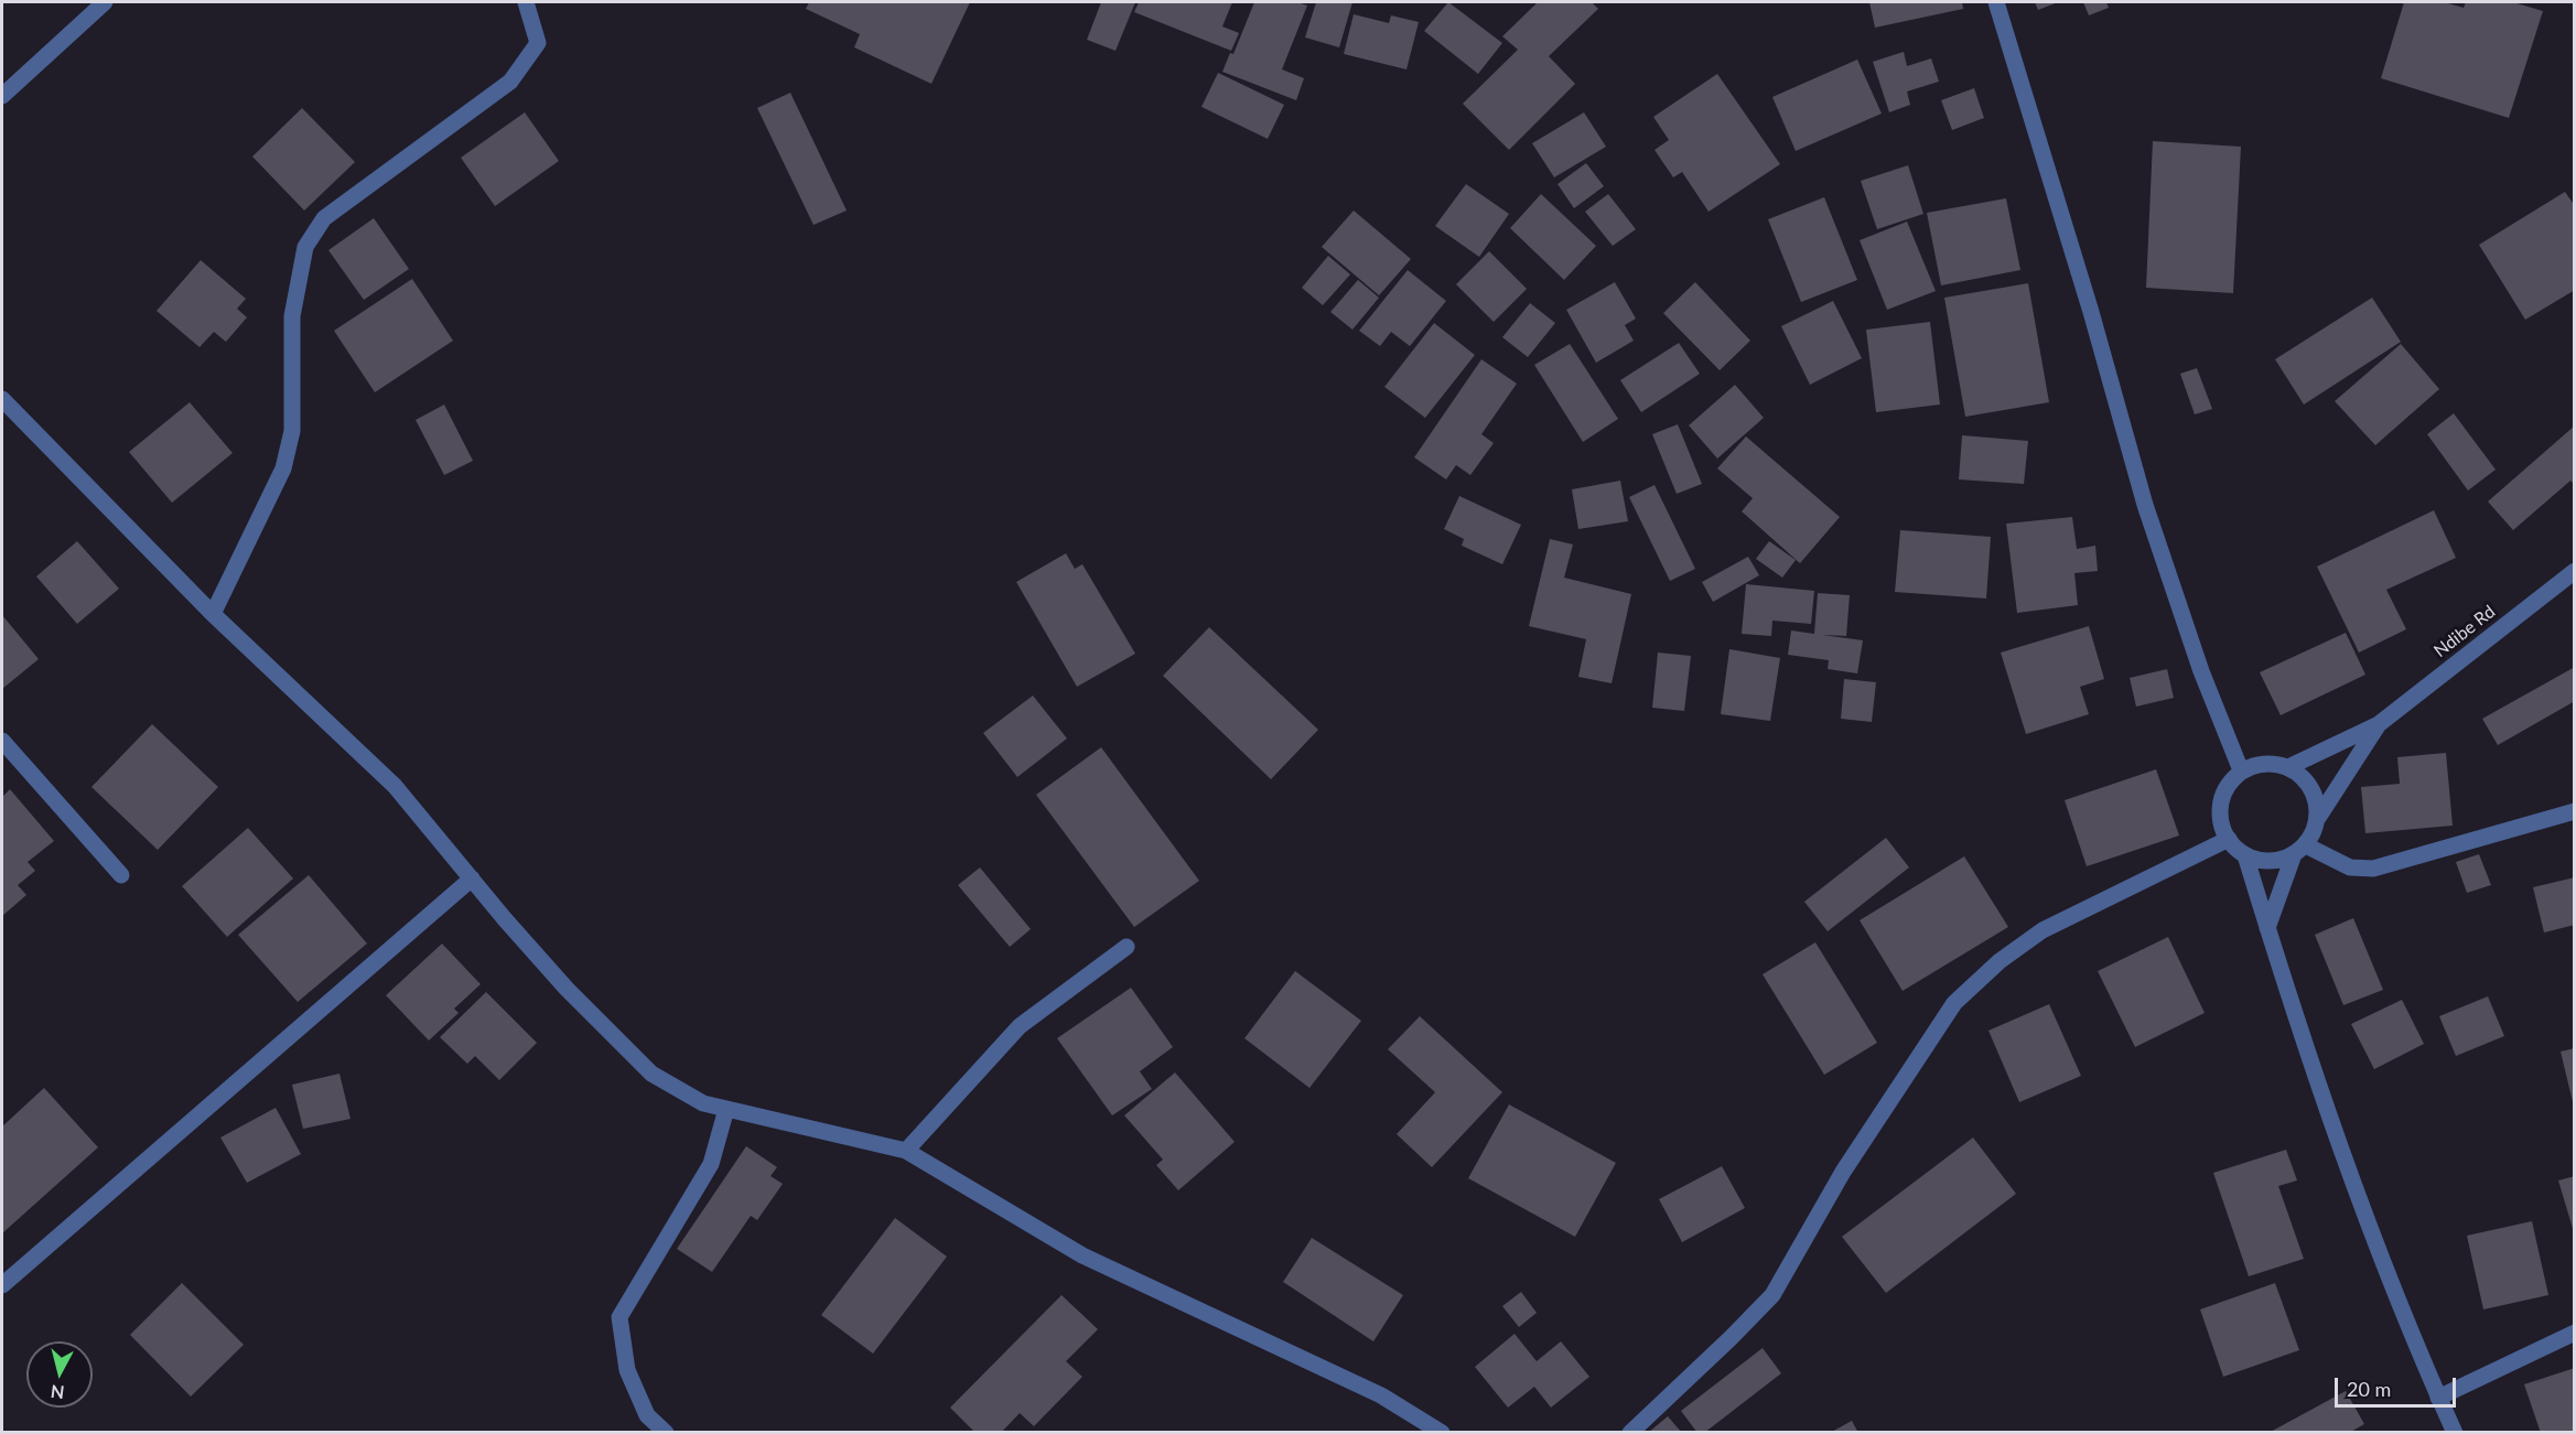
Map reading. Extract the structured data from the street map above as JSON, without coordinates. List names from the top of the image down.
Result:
{
  "streets": {
    "street": ["Ndibe Rd"]
  },
  "scale_bar": "20 m",
  "north": "bottom"
}
